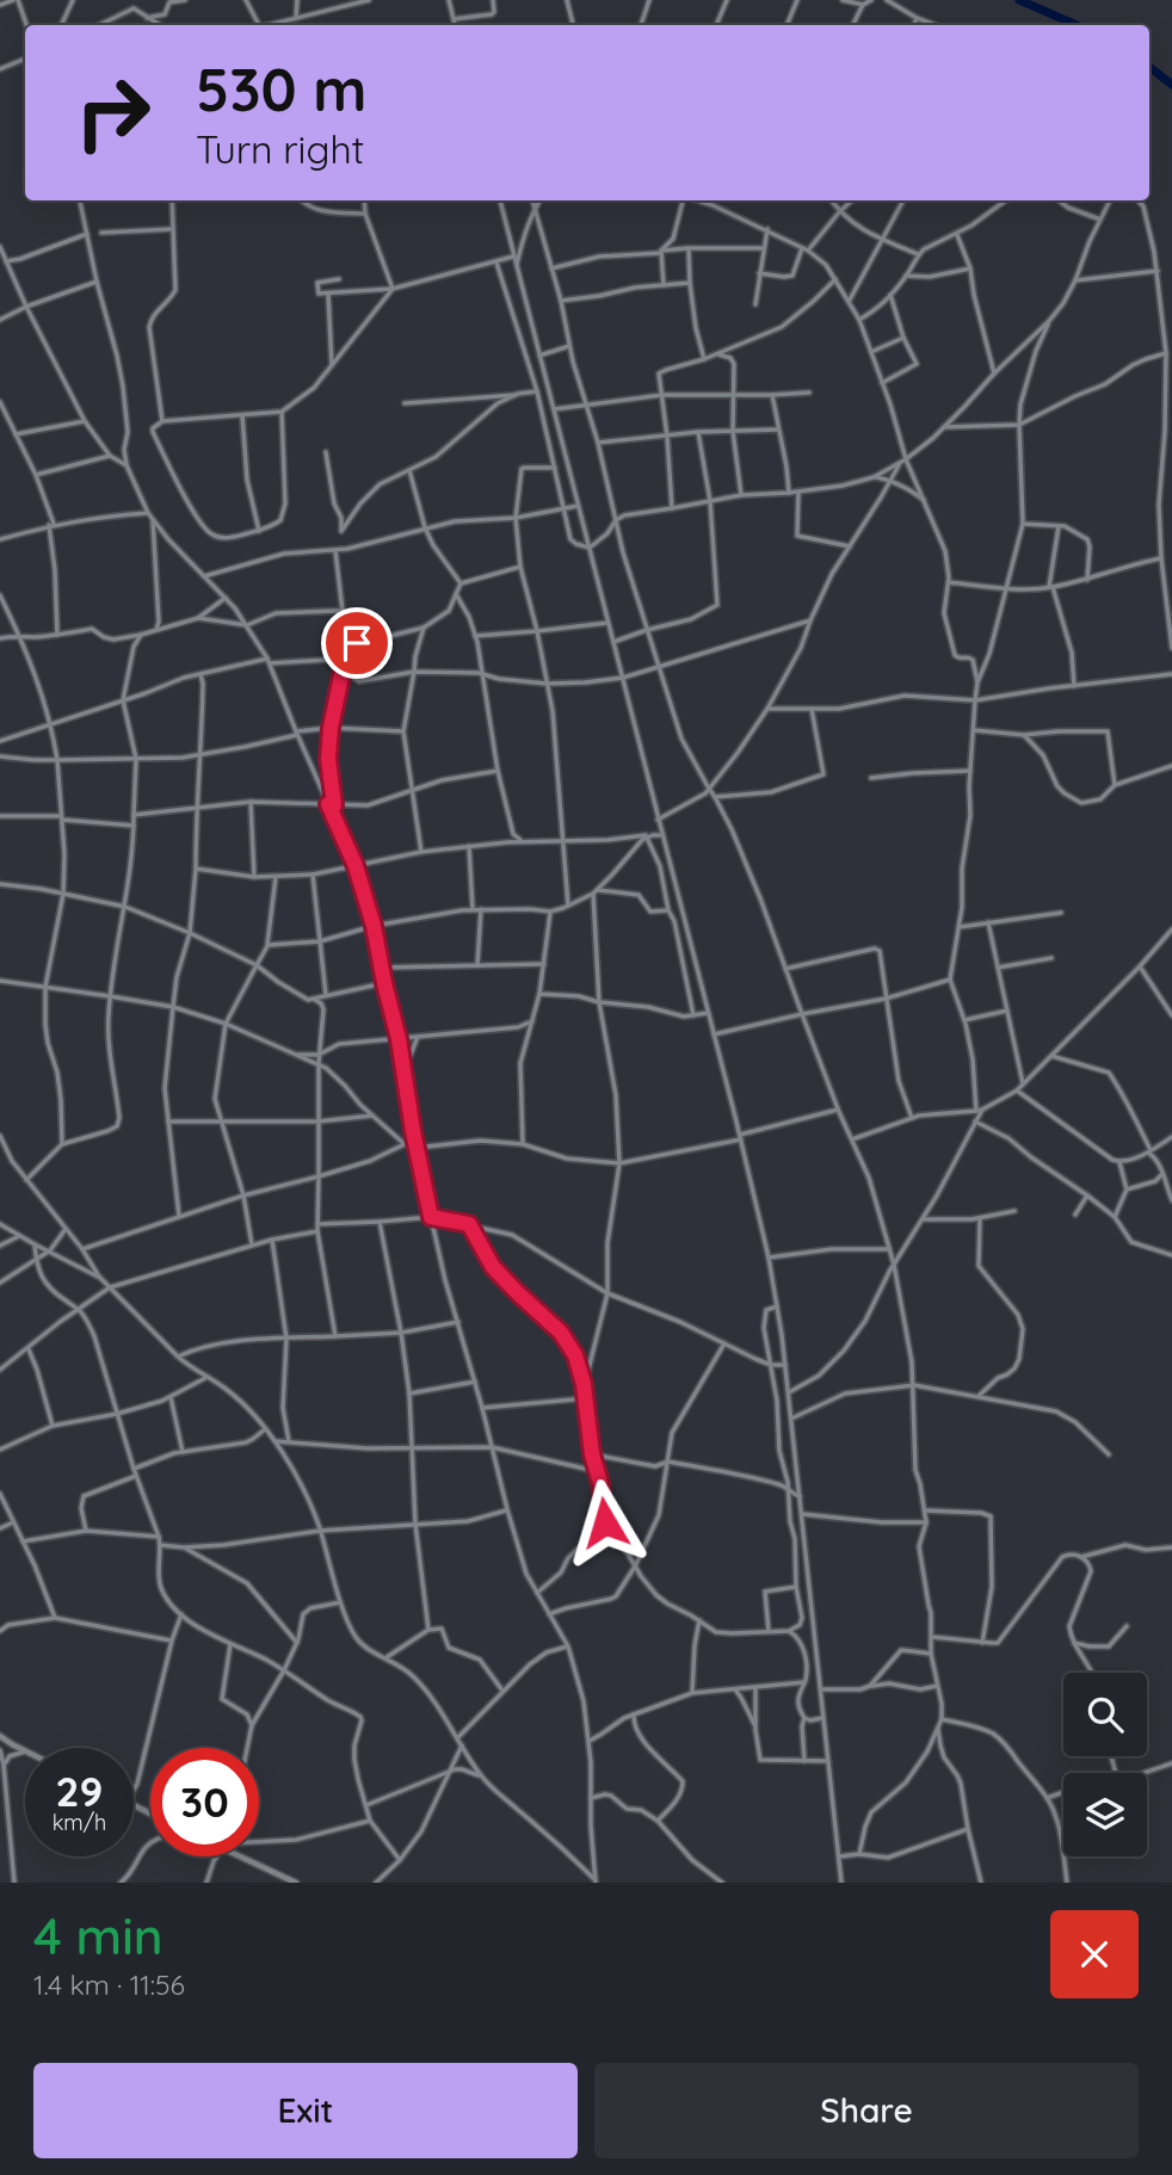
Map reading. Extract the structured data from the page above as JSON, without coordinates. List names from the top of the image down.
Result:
{
  "page": {
    "turn": ["530 m", "Turn right"],
    "speed": "29 km/h",
    "limit": "30",
    "heading": ["4 min", "1.4 km · 11:56"],
    "buttons": ["Exit", "Share"]
  }
}
